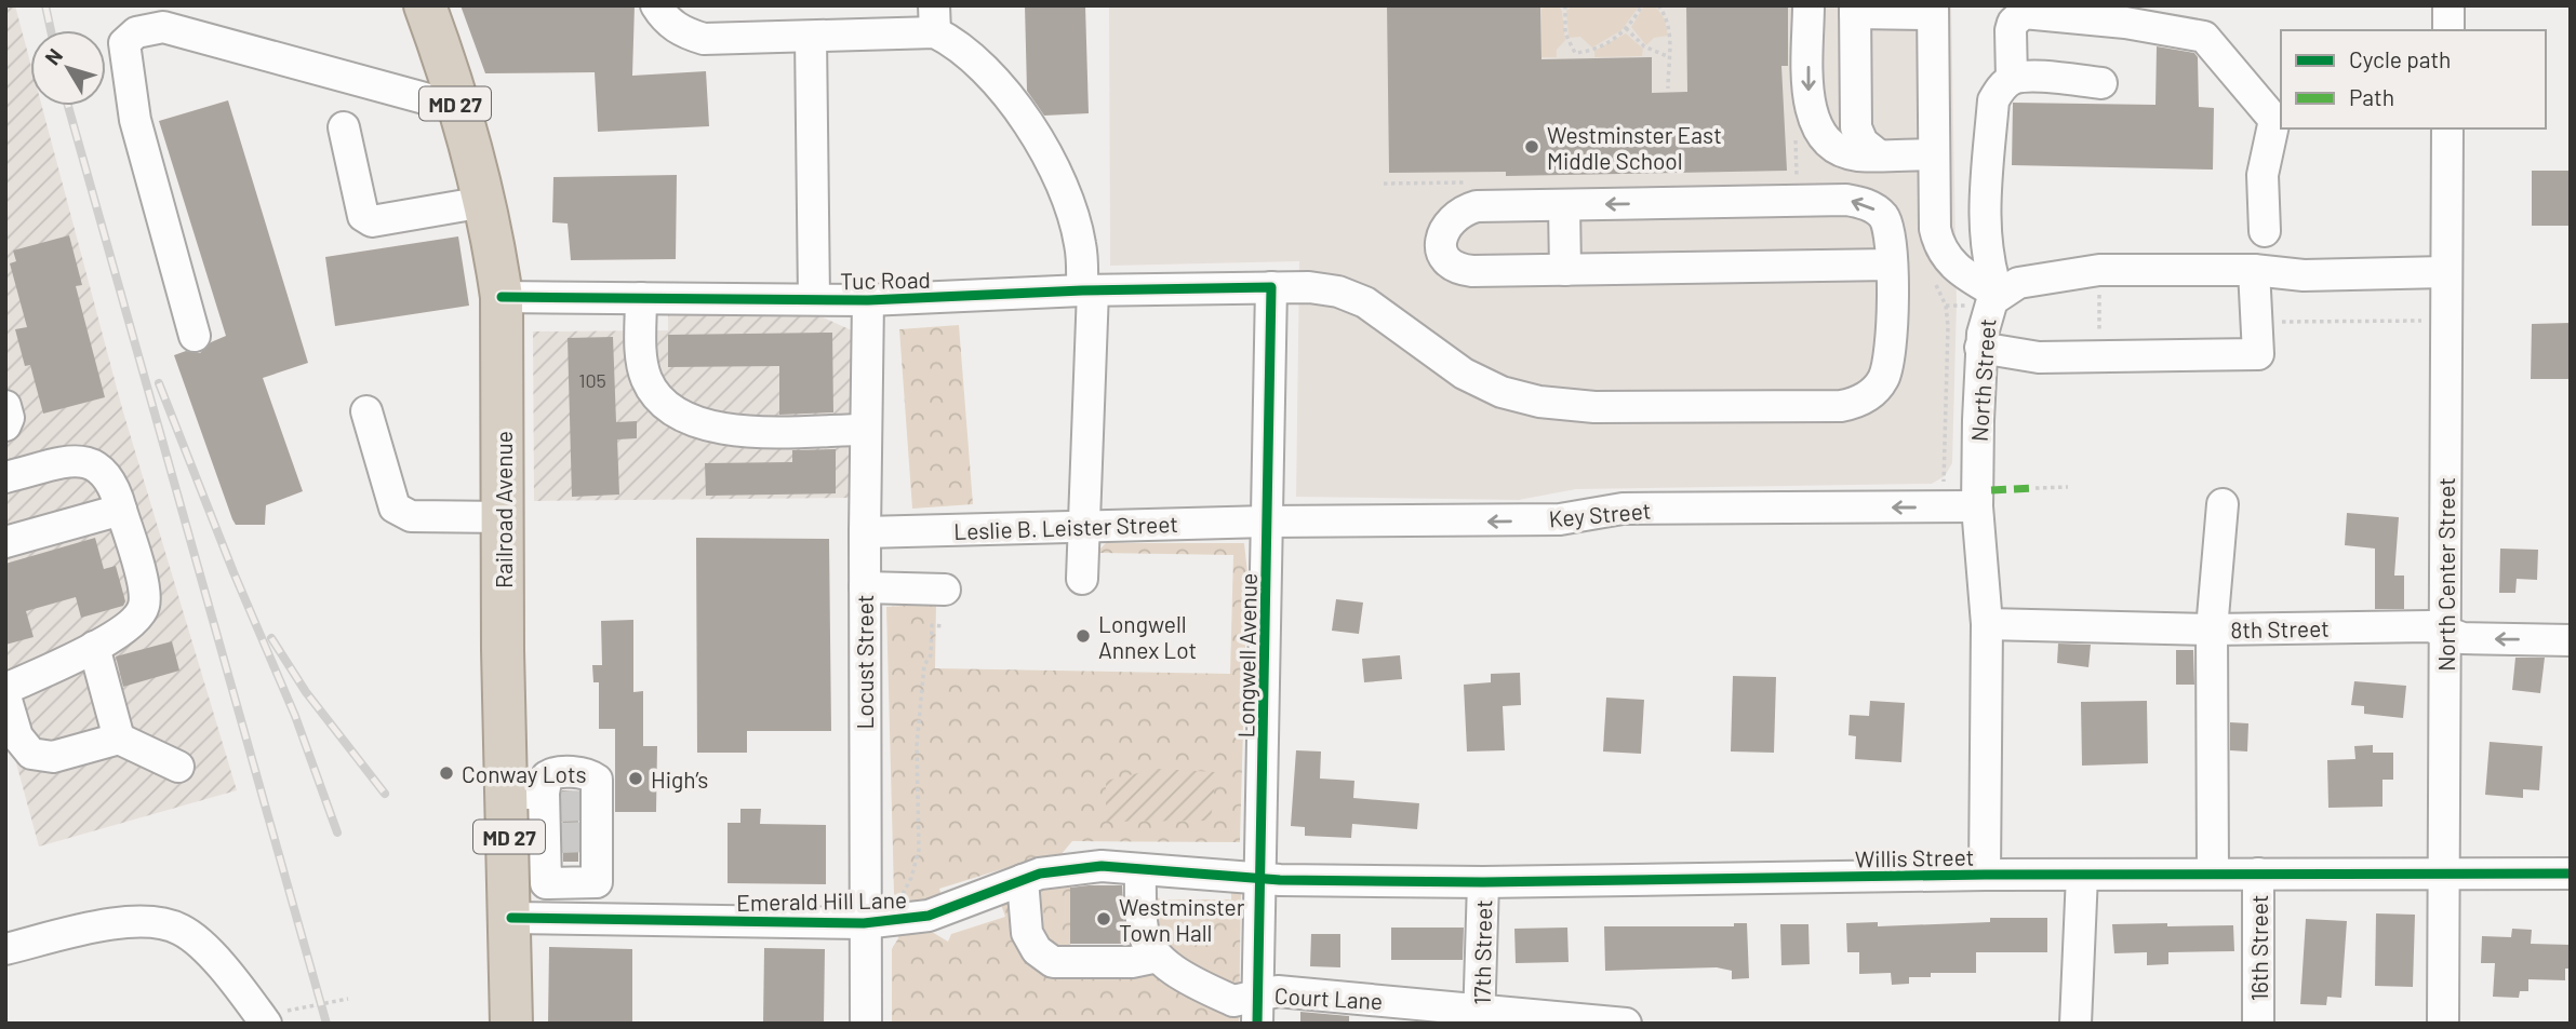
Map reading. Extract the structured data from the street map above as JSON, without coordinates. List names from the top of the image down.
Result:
{
  "streets": {
    "highway": ["MD 27", "Railroad Avenue"],
    "street": [
      "Tuc Road",
      "North Street",
      "Key Street",
      "Leslie B. Leister Street",
      "North Center Street",
      "8th Street",
      "Longwell Avenue",
      "Locust Street",
      "Willis Street",
      "Emerald Hill Lane",
      "16th Street",
      "17th Street",
      "Court Lane"
    ]
  },
  "crossings": [
    ["Tuc Road", "Railroad Avenue"],
    ["Tuc Road", "Longwell Avenue"],
    ["Tuc Road", "Locust Street"],
    ["North Street", "Key Street"],
    ["North Street", "North Center Street"],
    ["North Street", "8th Street"],
    ["North Street", "Willis Street"],
    ["Railroad Avenue", "Emerald Hill Lane"],
    ["Key Street", "Leslie B. Leister Street"],
    ["Key Street", "Longwell Avenue"],
    ["Leslie B. Leister Street", "Longwell Avenue"],
    ["Leslie B. Leister Street", "Locust Street"],
    ["North Center Street", "8th Street"],
    ["North Center Street", "Willis Street"],
    ["Longwell Avenue", "Willis Street"],
    ["Longwell Avenue", "Emerald Hill Lane"],
    ["Longwell Avenue", "Court Lane"],
    ["Locust Street", "Emerald Hill Lane"],
    ["Willis Street", "Emerald Hill Lane"],
    ["Willis Street", "16th Street"],
    ["Willis Street", "17th Street"],
    ["17th Street", "Court Lane"]
  ],
  "places": [
    "Westminster East Middle School",
    "Longwell Annex Lot",
    "Conway Lots",
    "High’s",
    "Westminster Town Hall"
  ],
  "house_numbers": ["105"],
  "legend": ["Cycle path", "Path"],
  "north": "top left"
}
